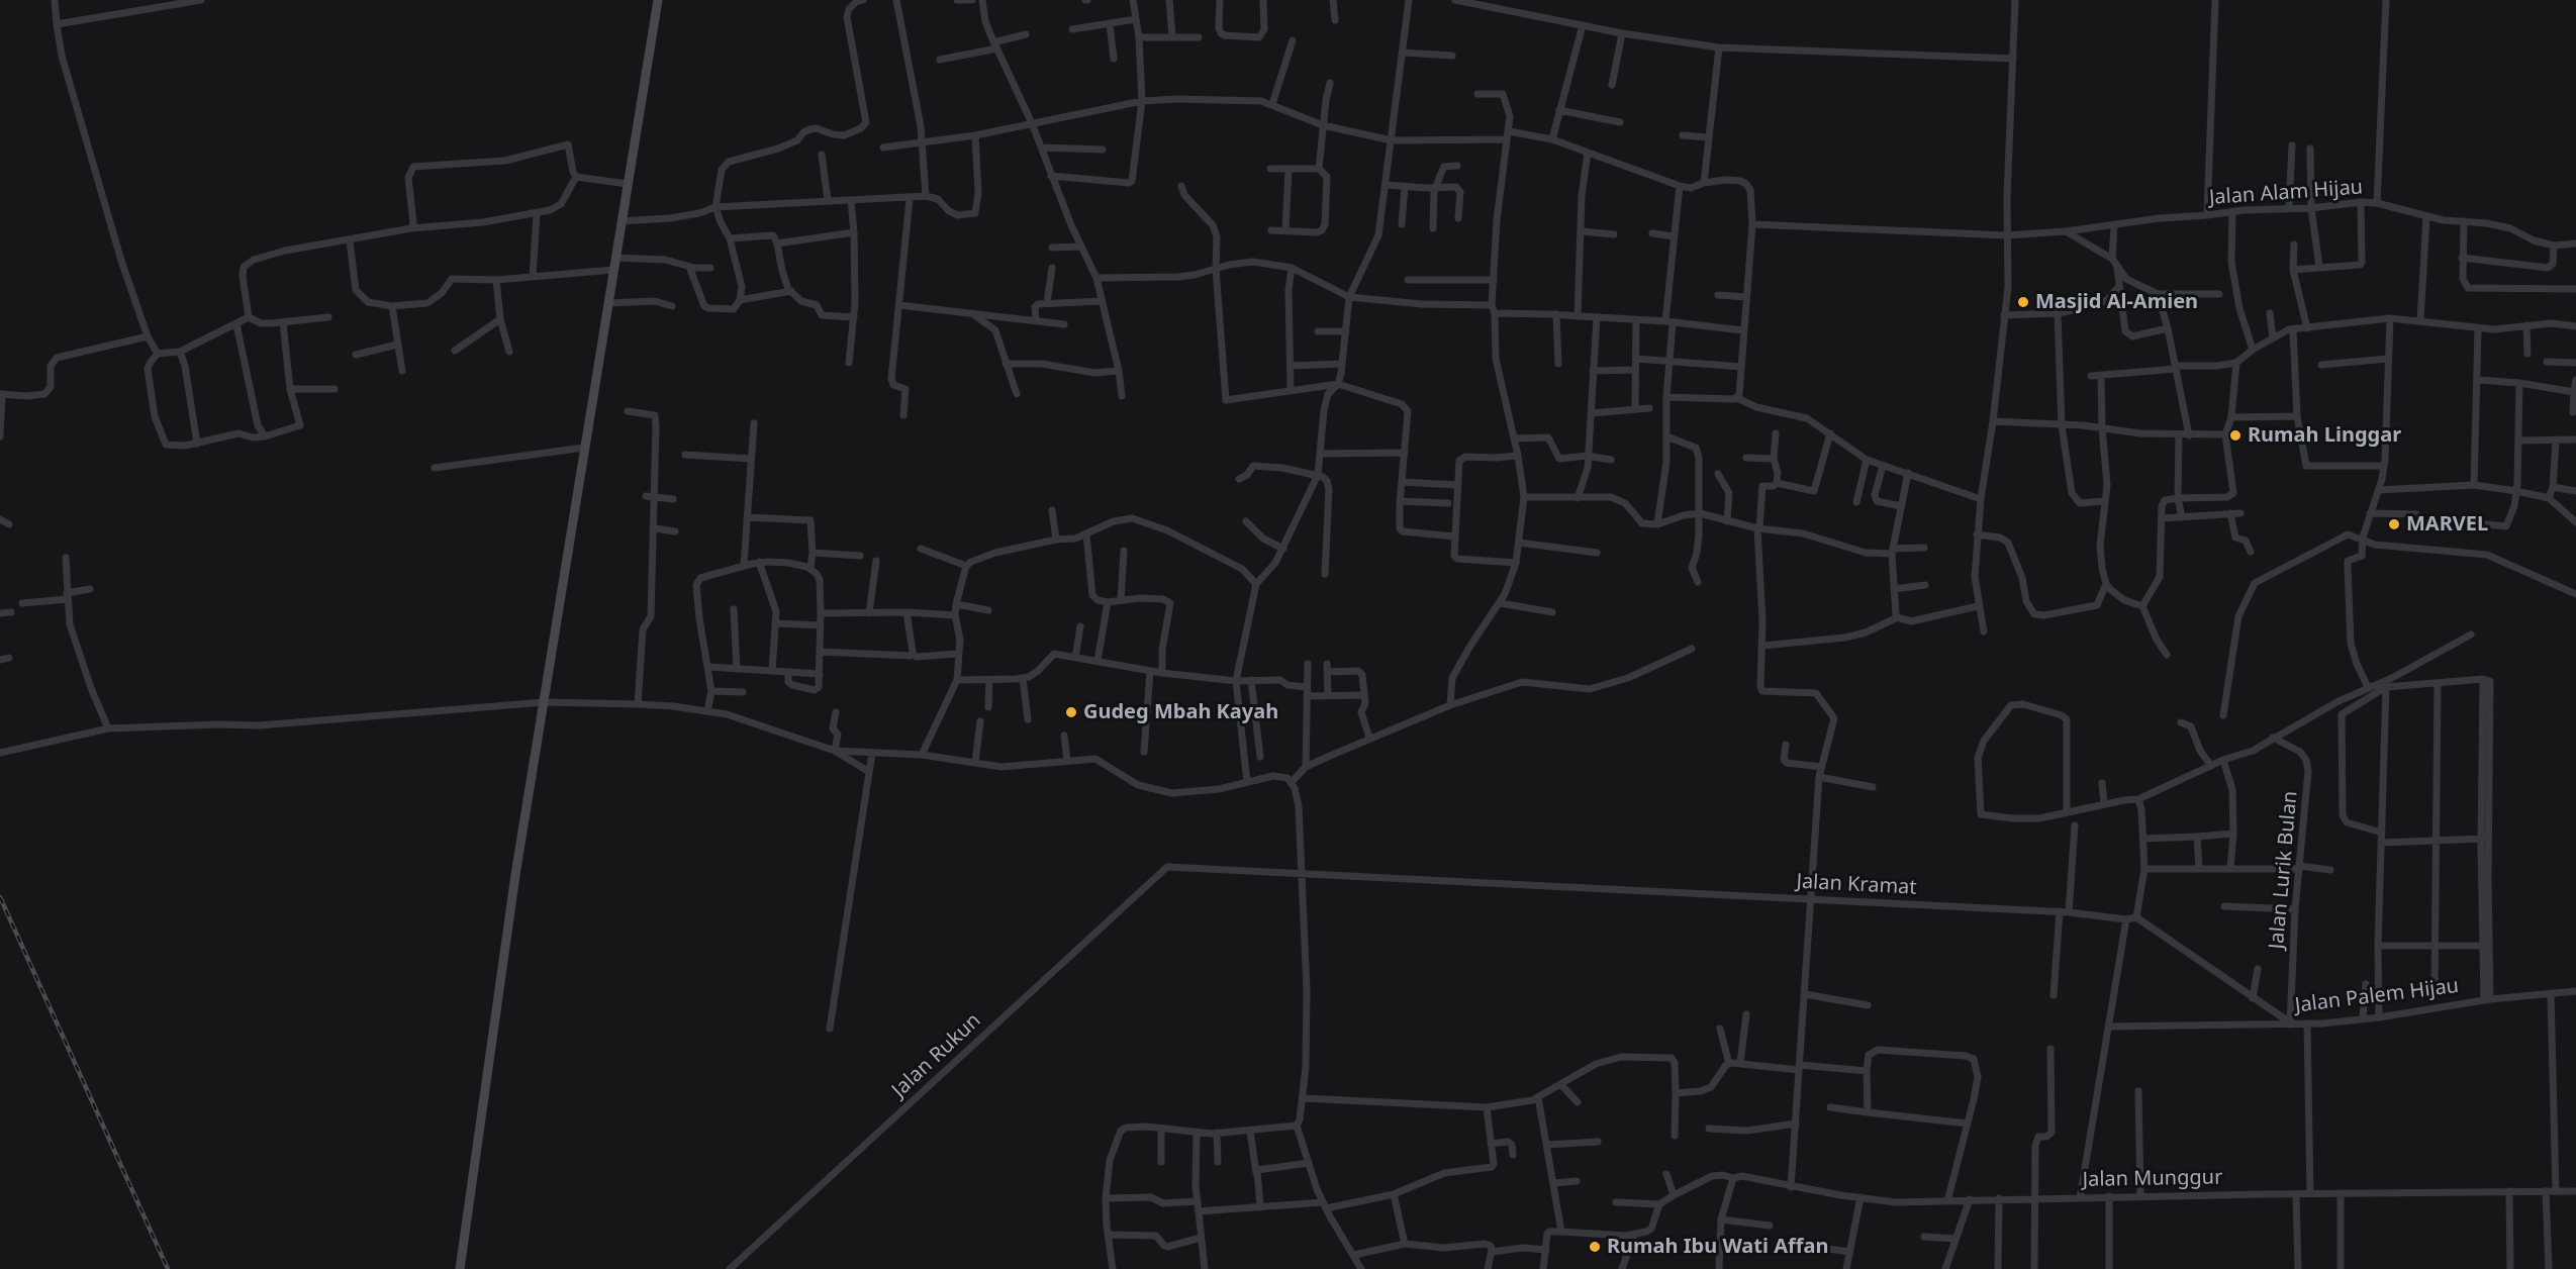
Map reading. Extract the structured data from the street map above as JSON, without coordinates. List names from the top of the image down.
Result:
{
  "streets": {
    "street": [
      "Jalan Alam Hijau",
      "Jalan Lurik Bulan",
      "Jalan Kramat",
      "Jalan Palem Hijau",
      "Jalan Rukun",
      "Jalan Munggur"
    ]
  },
  "crossings": [
    ["Jalan Lurik Bulan", "Jalan Palem Hijau"],
    ["Jalan Kramat", "Jalan Rukun"]
  ],
  "places": [
    "Masjid Al-Amien",
    "Rumah Linggar",
    "MARVEL",
    "Gudeg Mbah Kayah",
    "Rumah Ibu Wati Affan"
  ]
}
